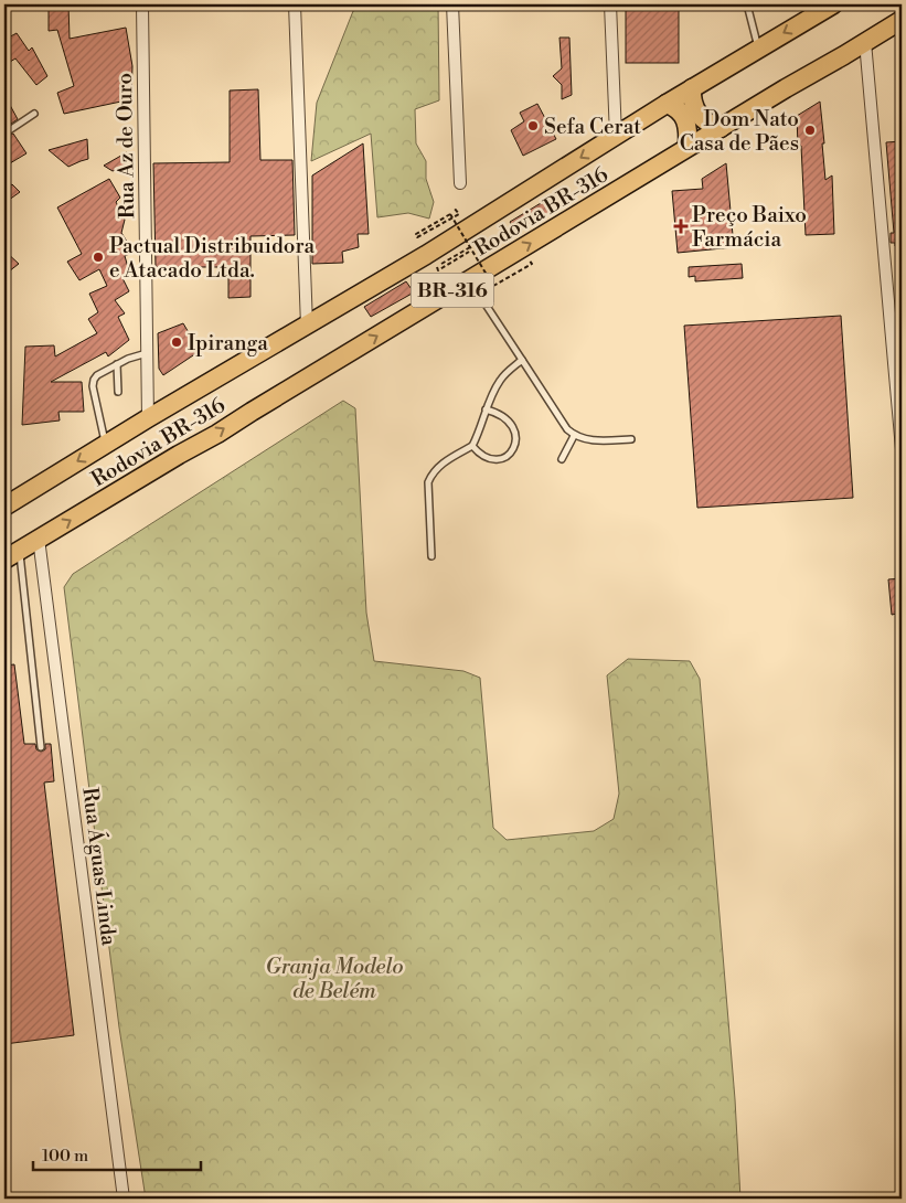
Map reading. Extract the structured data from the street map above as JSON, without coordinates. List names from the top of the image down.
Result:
{
  "streets": {
    "highway": ["Rodovia BR-316", "BR-316"],
    "street": ["Rua Az de Ouro", "Rua Águas Linda"]
  },
  "crossings": [
    ["Rua Az de Ouro", "Rodovia BR-316"],
    ["Rodovia BR-316", "BR-316"],
    ["Rodovia BR-316", "Rua Águas Linda"]
  ],
  "parks": ["Granja Modelo de Belém"],
  "places": {
    "other": [
      "Sefa Cerat",
      "Dom Nato Casa de Pães",
      "Pactual Distribuidora e Atacado Ltda.",
      "Ipiranga"
    ],
    "health": ["Preço Baixo Farmácia"]
  },
  "scale_bar": "100 m"
}
